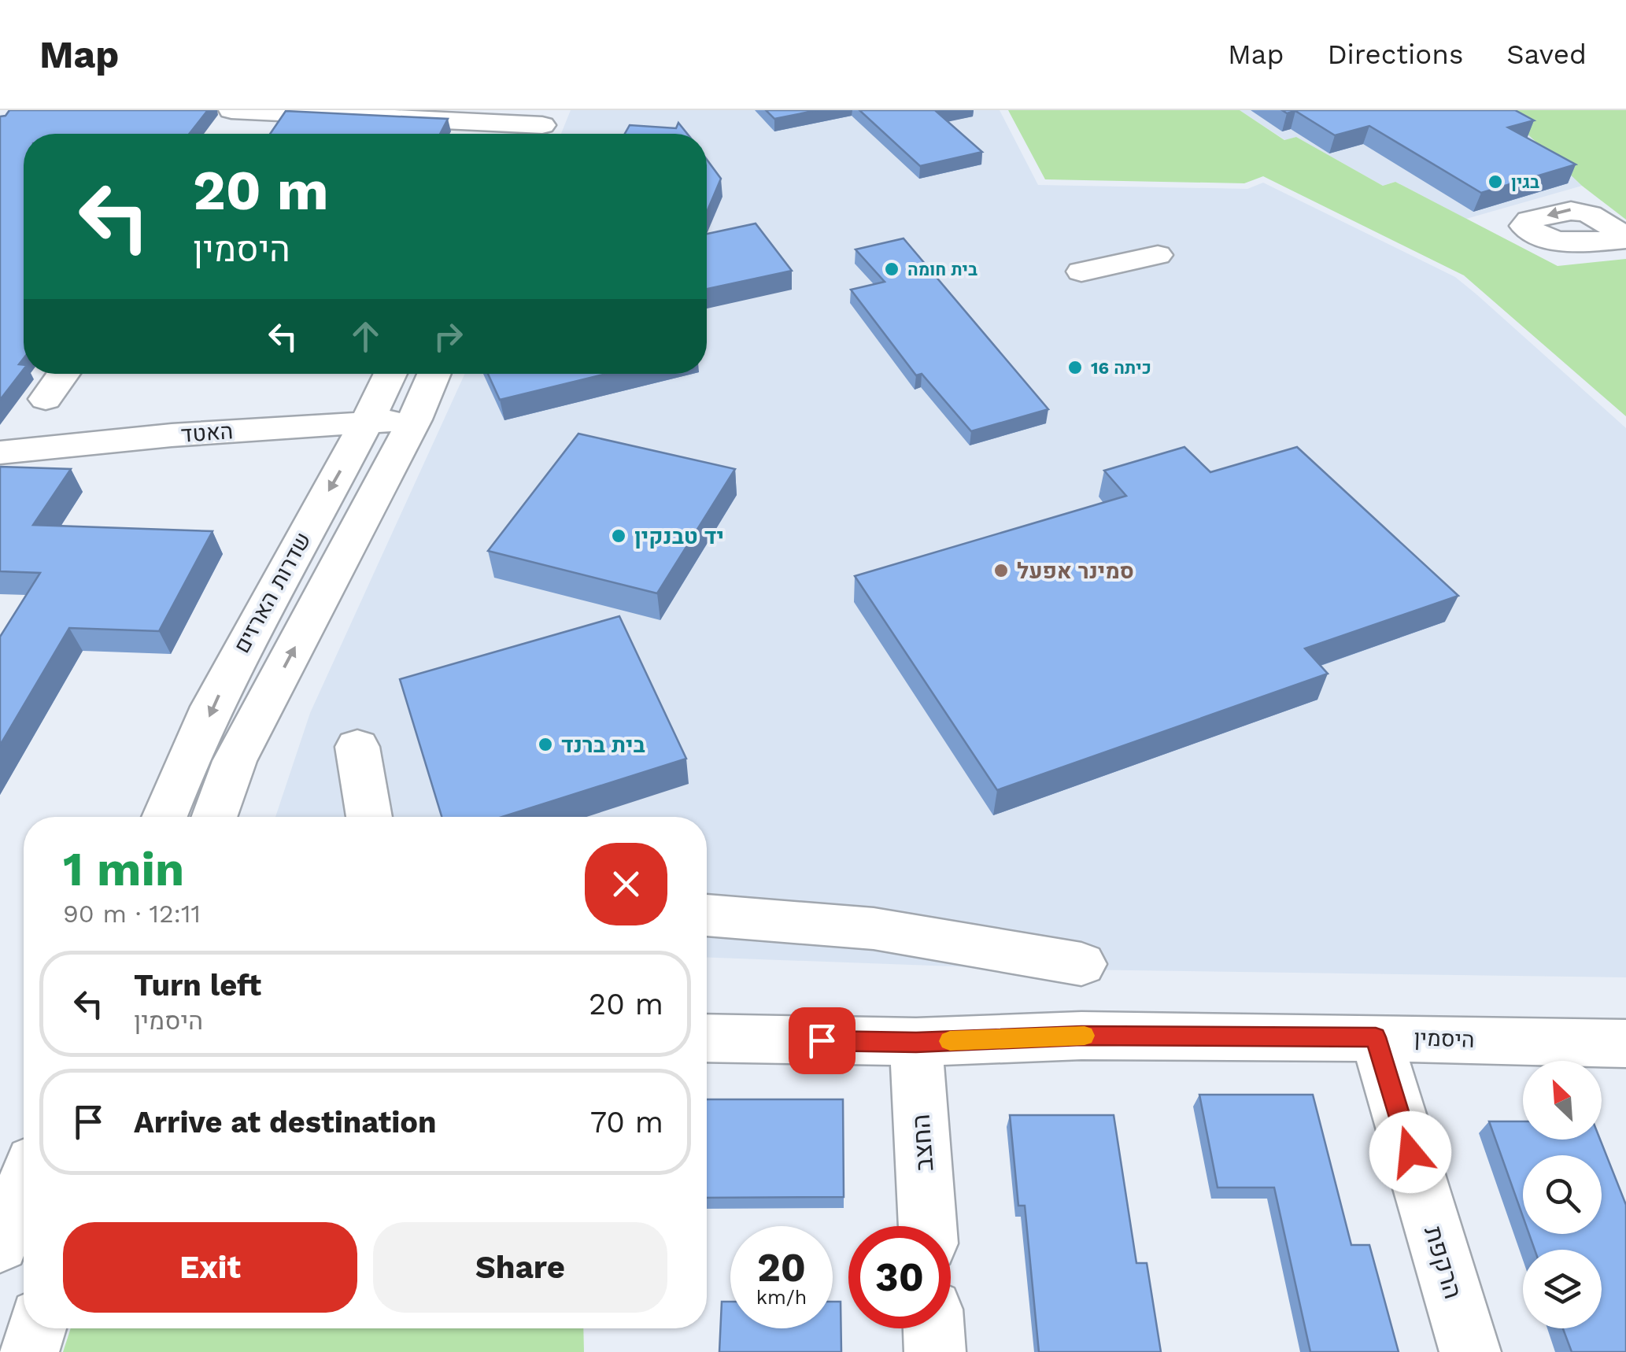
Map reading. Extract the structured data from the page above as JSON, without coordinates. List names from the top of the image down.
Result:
{
  "streets": {
    "street": [
      "האטד",
      "שדרות הארזים",
      "היסמין",
      "החצב",
      "הרקפת"
    ]
  },
  "crossings": [
    ["האטד", "שדרות הארזים"],
    ["היסמין", "החצב"],
    ["היסמין", "הרקפת"]
  ],
  "places": [
    "בגין",
    "בית חומה",
    "כיתה 16",
    "יד טבנקין",
    "סמינר אפעל",
    "בית ברנד"
  ],
  "north": "top left",
  "page": {
    "header": "Map",
    "nav": ["Map", "Directions", "Saved"],
    "turn": ["20 m", "היסמין"],
    "heading": ["1 min", "90 m · 12:11"],
    "list": [
      {
        "name": "Turn left",
        "note": "היסמין",
        "value": "20 m"
      },
      {
        "name": "Arrive at destination",
        "value": "70 m"
      }
    ],
    "buttons": ["Exit", "Share"],
    "speed": "20 km/h",
    "limit": "30"
  }
}
